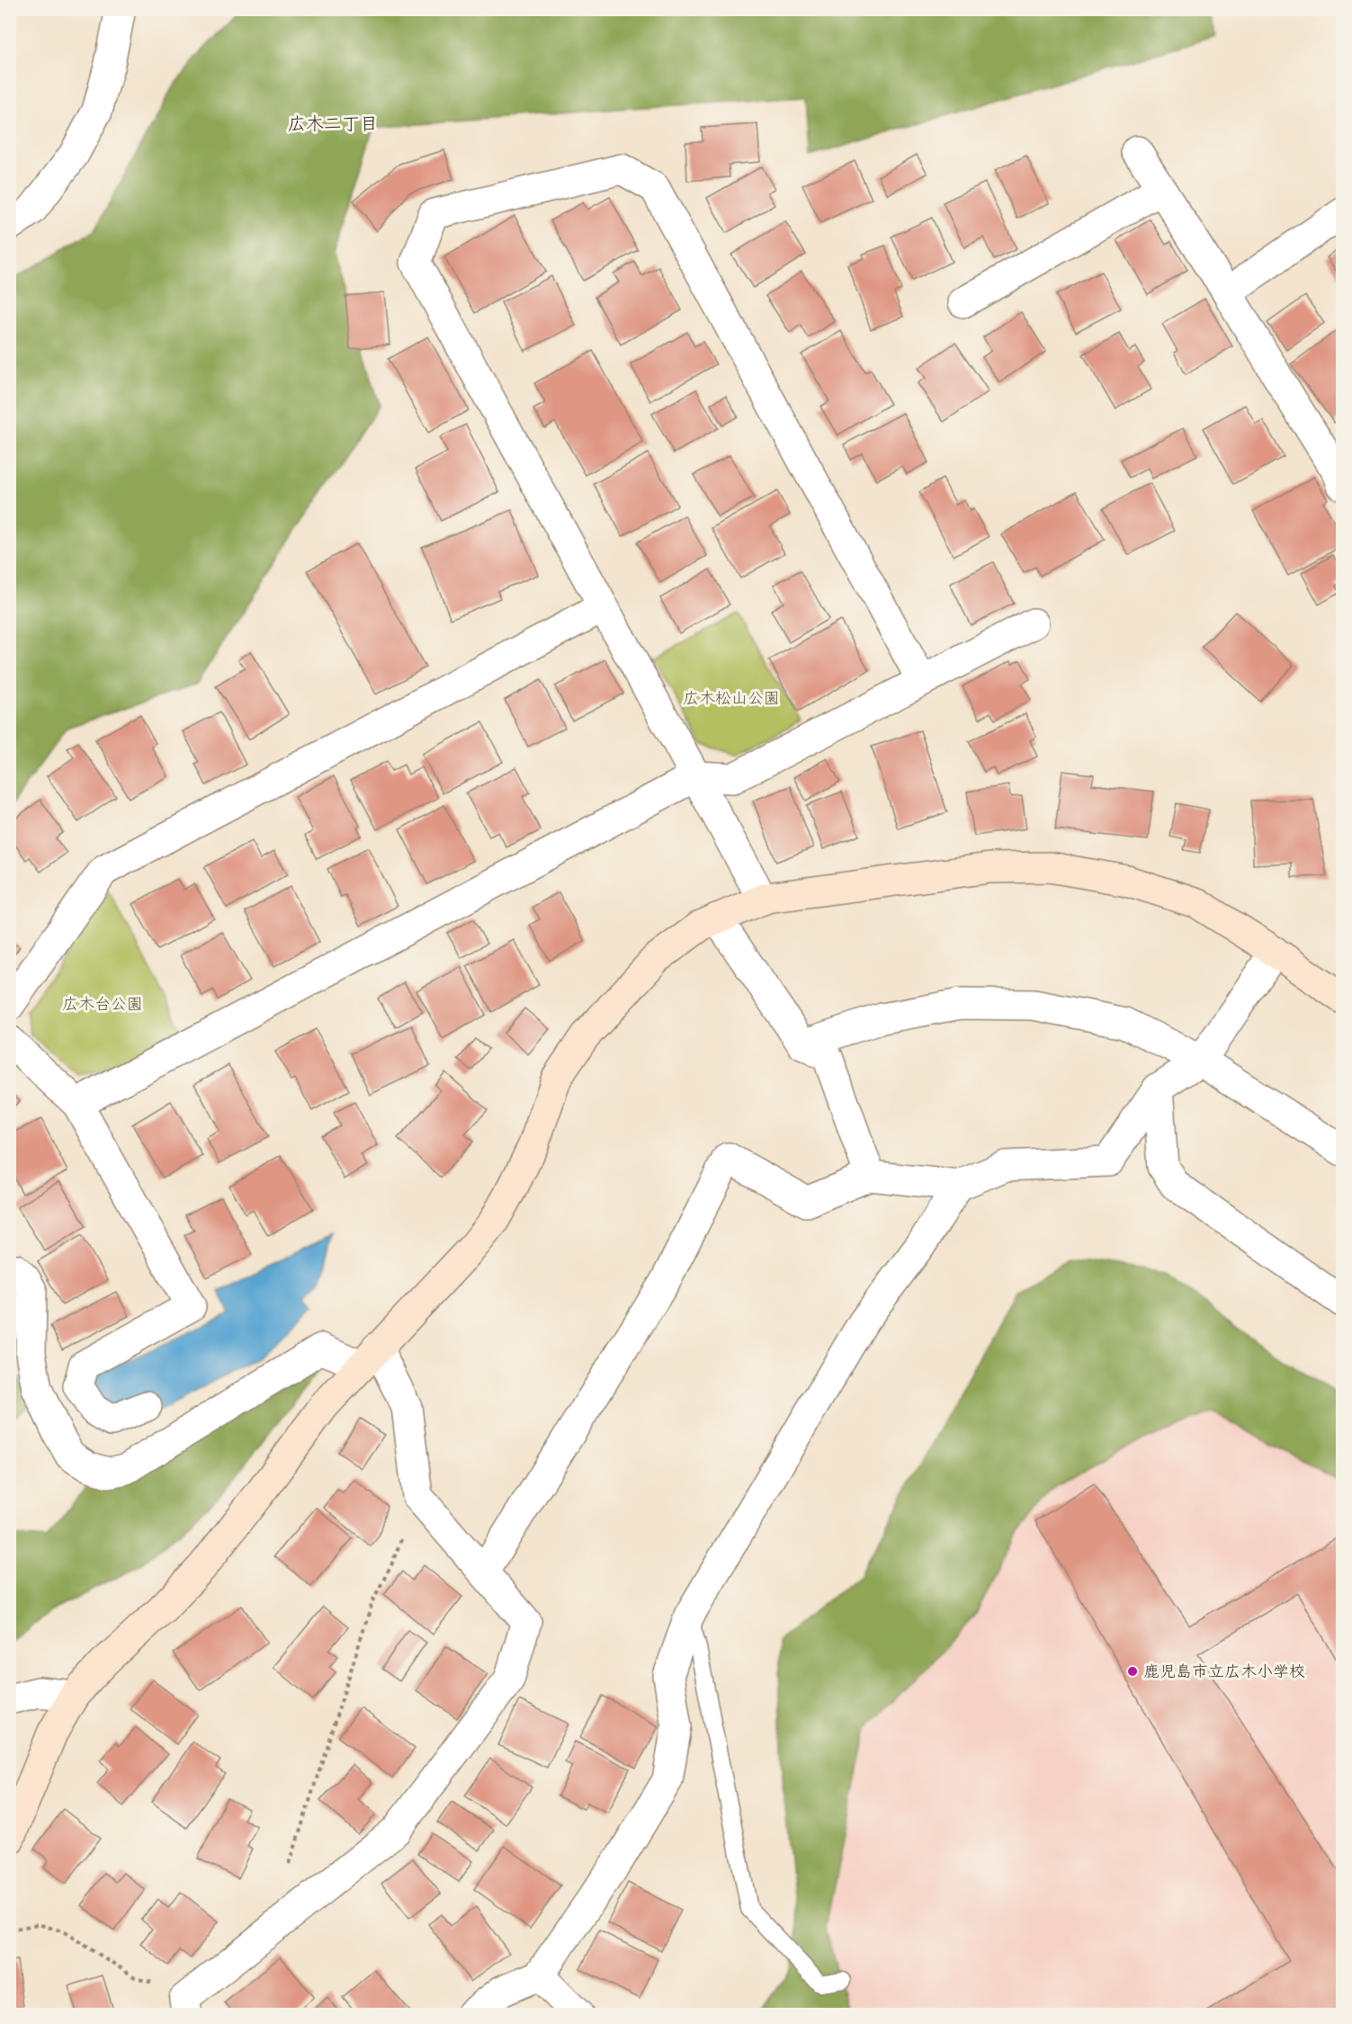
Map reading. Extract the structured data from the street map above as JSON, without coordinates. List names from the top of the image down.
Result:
{
  "districts": ["広木二丁目"],
  "parks": ["広木松山公園", "広木台公園"],
  "places": ["鹿児島市立広木小学校"]
}
